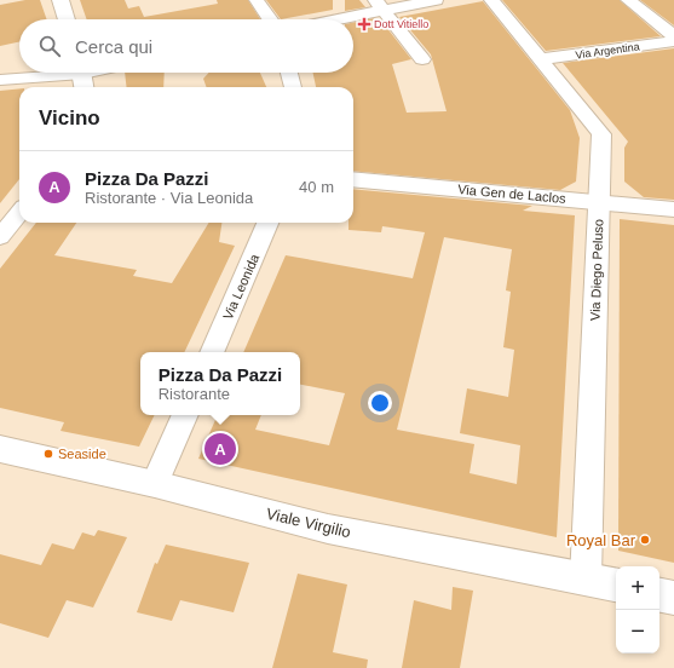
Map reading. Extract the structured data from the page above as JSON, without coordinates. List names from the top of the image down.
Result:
{
  "streets": {
    "main road": ["Via Gen de Laclos", "Viale Virgilio"],
    "street": ["Via Argentina", "Via Diego Peluso", "Via Leonida"]
  },
  "crossings": [
    ["Via Argentina", "Via Diego Peluso"],
    ["Via Gen de Laclos", "Via Diego Peluso"],
    ["Via Diego Peluso", "Viale Virgilio"]
  ],
  "places": {
    "health": ["Dott Vitiello"],
    "other": ["Seaside", "Royal Bar"]
  },
  "page": {
    "search": "Cerca qui",
    "heading": "Vicino",
    "list": [
      {
        "mark": "A",
        "name": "Pizza Da Pazzi",
        "note": "Ristorante · Via Leonida",
        "value": "40 m"
      }
    ],
    "popup": ["Pizza Da Pazzi", "Ristorante"],
    "pins": "A",
    "map_buttons": ["+", "−"]
  }
}
